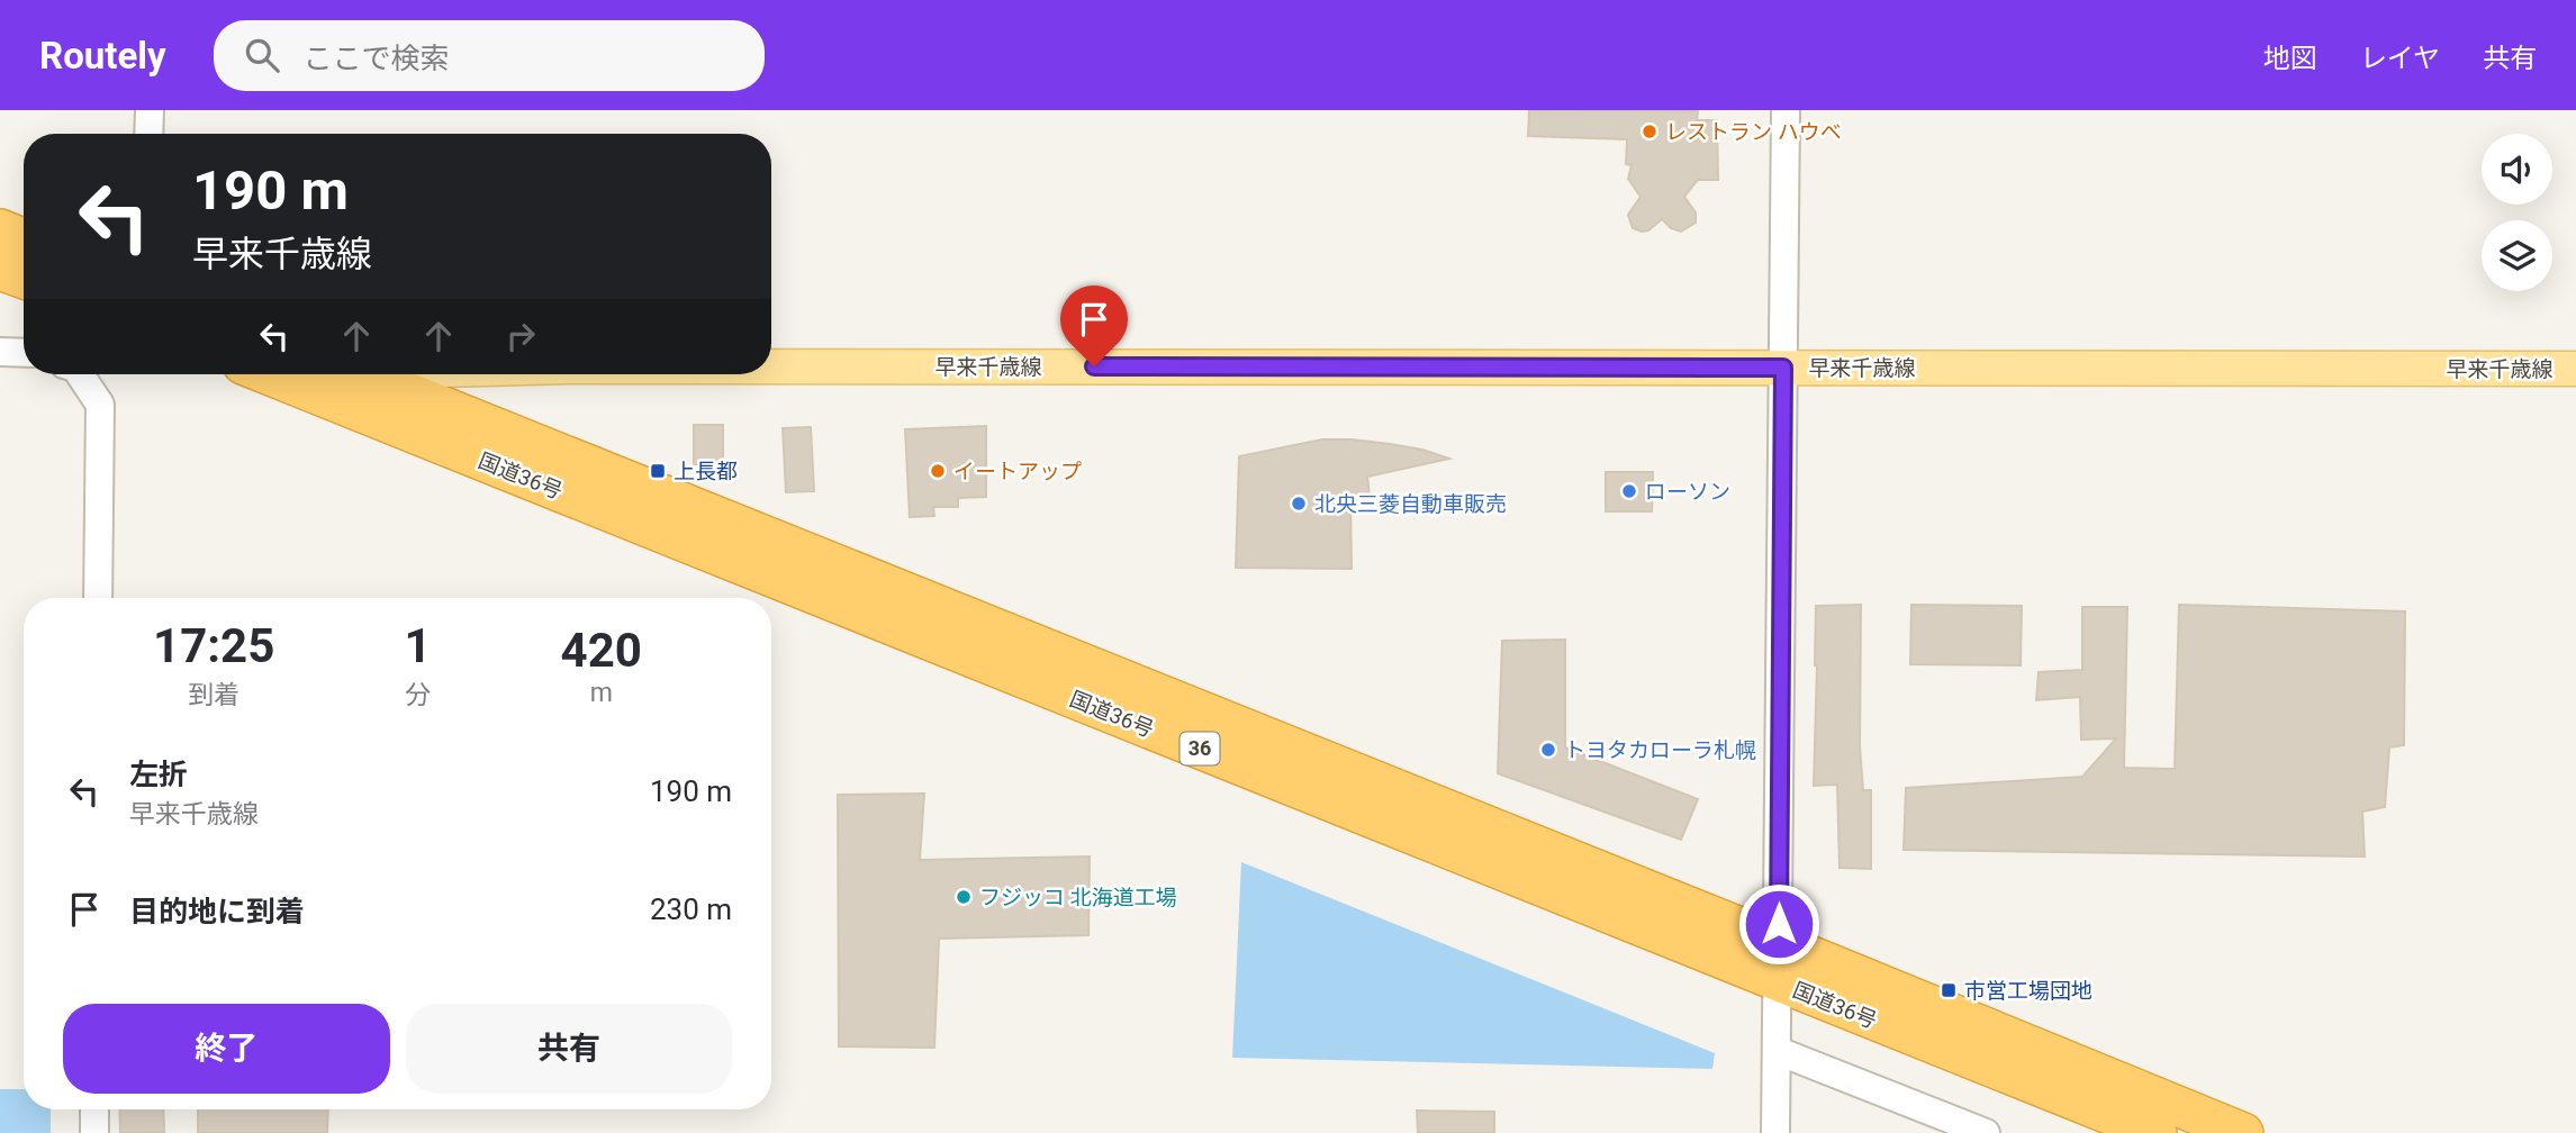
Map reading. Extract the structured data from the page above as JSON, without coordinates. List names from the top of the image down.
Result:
{
  "streets": {
    "highway": ["国道36号", "36"],
    "main road": ["早来千歳線"]
  },
  "crossings": [
    ["早来千歳線", "国道36号"]
  ],
  "places": {
    "other": [
      "レストラン ハウベ",
      "イートアップ",
      "ローソン",
      "北央三菱自動車販売",
      "トヨタカローラ札幌",
      "フジッコ 北海道工場"
    ],
    "transit": ["上長都", "市営工場団地"]
  },
  "page": {
    "header": "Routely",
    "search": "ここで検索",
    "nav": ["地図", "レイヤ", "共有"],
    "turn": ["190 m", "早来千歳線"],
    "eta": [
      "17:25",
      "到着",
      "1",
      "分",
      "420",
      "m"
    ],
    "list": [
      {
        "name": "左折",
        "note": "早来千歳線",
        "value": "190 m"
      },
      {
        "name": "目的地に到着",
        "value": "230 m"
      }
    ],
    "buttons": ["終了", "共有"]
  }
}
